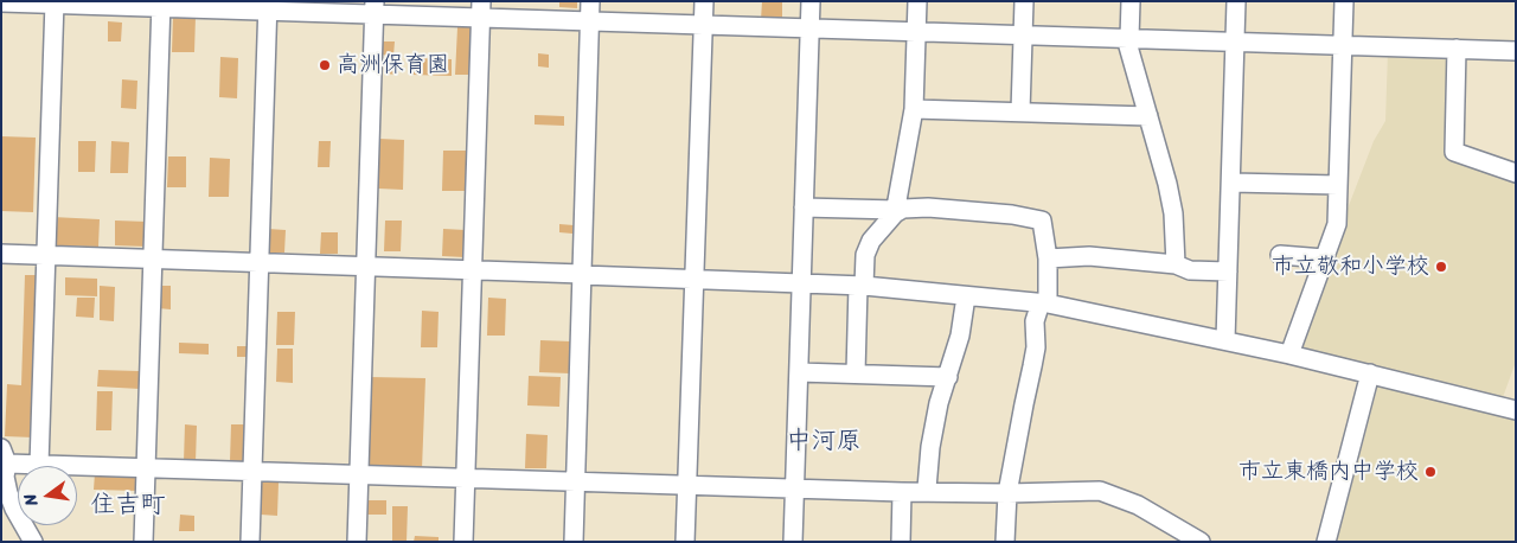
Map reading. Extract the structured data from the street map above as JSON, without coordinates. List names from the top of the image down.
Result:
{
  "districts": ["中河原", "住吉町"],
  "places": ["高洲保育園", "市立敬和小学校", "市立東橋内中学校"],
  "north": "left"
}
